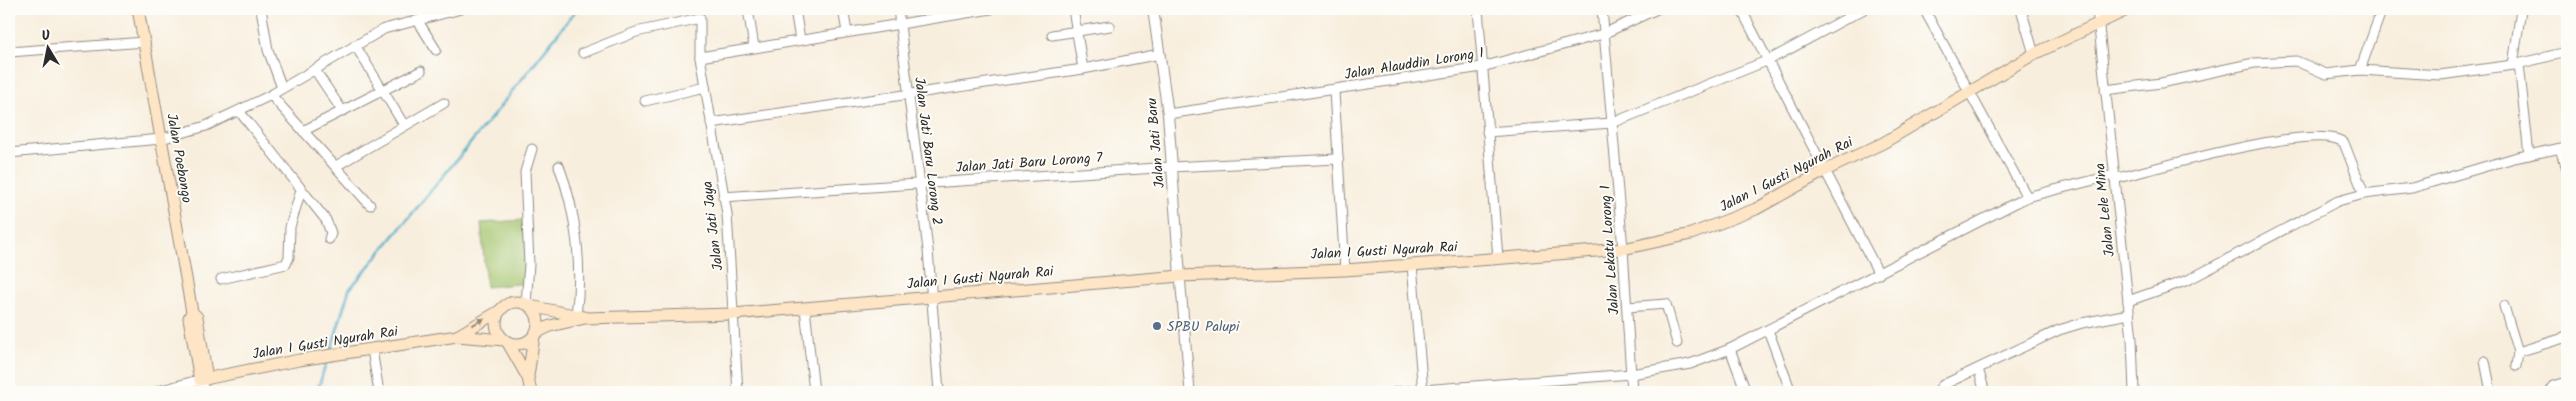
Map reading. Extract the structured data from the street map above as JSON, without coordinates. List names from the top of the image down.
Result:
{
  "streets": {
    "main road": ["Jalan Poebongo", "Jalan I Gusti Ngurah Rai"],
    "street": [
      "Jalan Alauddin Lorong 1",
      "Jalan Jati Baru",
      "Jalan Jati Baru Lorong 2",
      "Jalan Jati Baru Lorong 7",
      "Jalan Lele Mina",
      "Jalan Jati Jaya",
      "Jalan Lekatu Lorong 1"
    ]
  },
  "crossings": [
    ["Jalan Alauddin Lorong 1", "Jalan Jati Baru"],
    ["Jalan Alauddin Lorong 1", "Jalan Lekatu Lorong 1"],
    ["Jalan Jati Baru", "Jalan Jati Baru Lorong 7"],
    ["Jalan Jati Baru", "Jalan I Gusti Ngurah Rai"],
    ["Jalan Jati Baru Lorong 2", "Jalan Jati Baru Lorong 7"],
    ["Jalan Jati Baru Lorong 2", "Jalan I Gusti Ngurah Rai"],
    ["Jalan Poebongo", "Jalan I Gusti Ngurah Rai"],
    ["Jalan Jati Baru Lorong 7", "Jalan Jati Jaya"],
    ["Jalan I Gusti Ngurah Rai", "Jalan Lele Mina"],
    ["Jalan I Gusti Ngurah Rai", "Jalan Jati Jaya"],
    ["Jalan I Gusti Ngurah Rai", "Jalan Lekatu Lorong 1"]
  ],
  "places": ["SPBU Palupi"],
  "north": "top"
}
